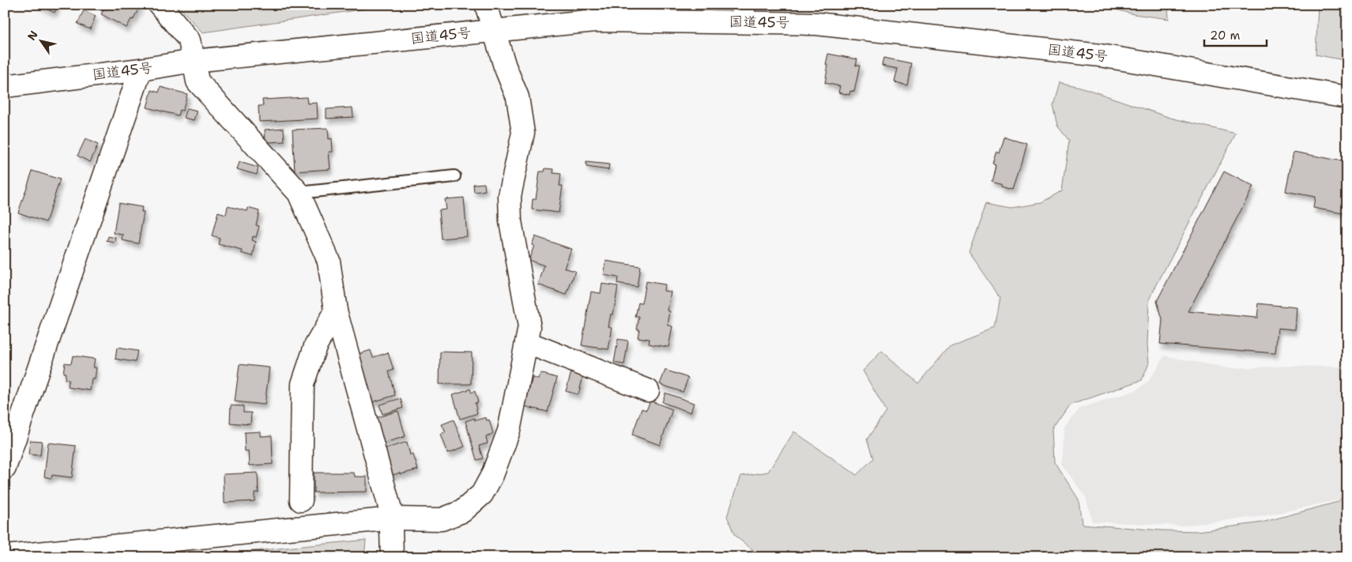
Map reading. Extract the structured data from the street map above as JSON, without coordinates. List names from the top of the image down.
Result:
{
  "streets": {
    "main road": ["国道45号"]
  },
  "scale_bar": "20 m",
  "north": "top left"
}
